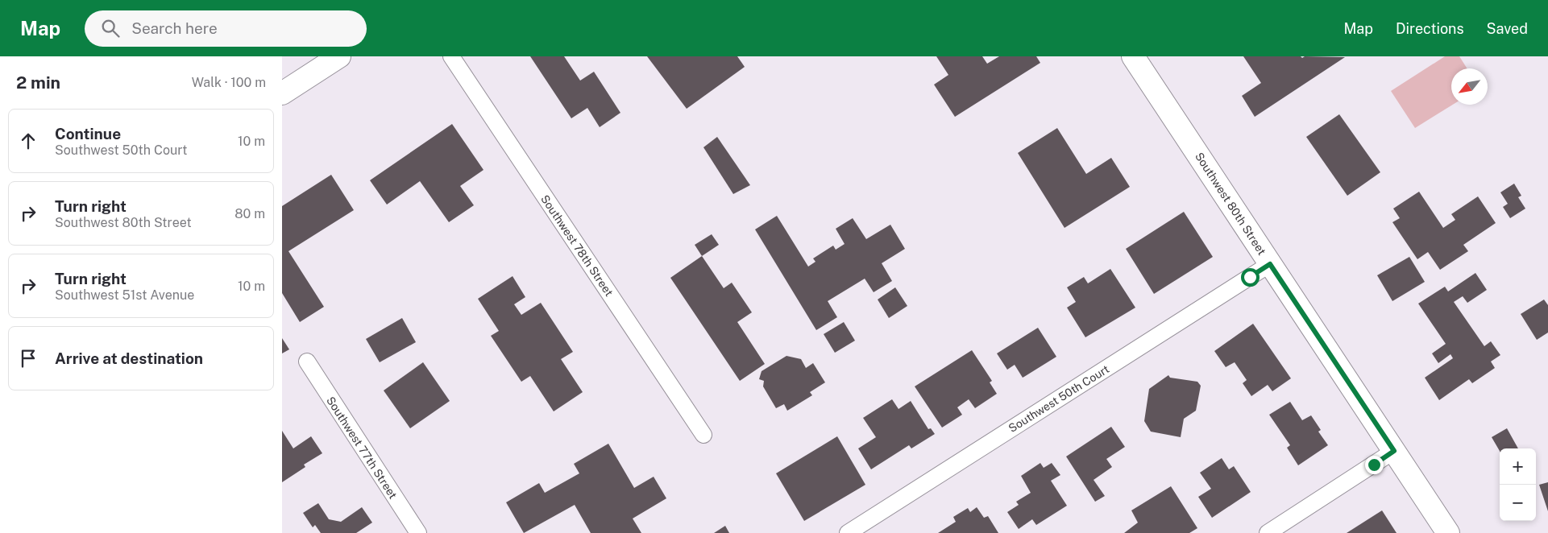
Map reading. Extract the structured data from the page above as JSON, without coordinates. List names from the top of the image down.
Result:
{
  "streets": {
    "street": [
      "Southwest 80th Street",
      "Southwest 78th Street",
      "Southwest 50th Court",
      "Southwest 77th Street"
    ]
  },
  "crossings": [
    ["Southwest 80th Street", "Southwest 50th Court"]
  ],
  "north": "bottom left",
  "page": {
    "header": "Map",
    "search": "Search here",
    "nav": ["Map", "Directions", "Saved"],
    "heading": ["2 min", "Walk · 100 m"],
    "list": [
      ["Continue", "Southwest 50th Court", "10 m"],
      ["Turn right", "Southwest 80th Street", "80 m"],
      ["Turn right", "Southwest 51st Avenue", "10 m"],
      "Arrive at destination"
    ],
    "map_buttons": ["+", "−"]
  }
}
